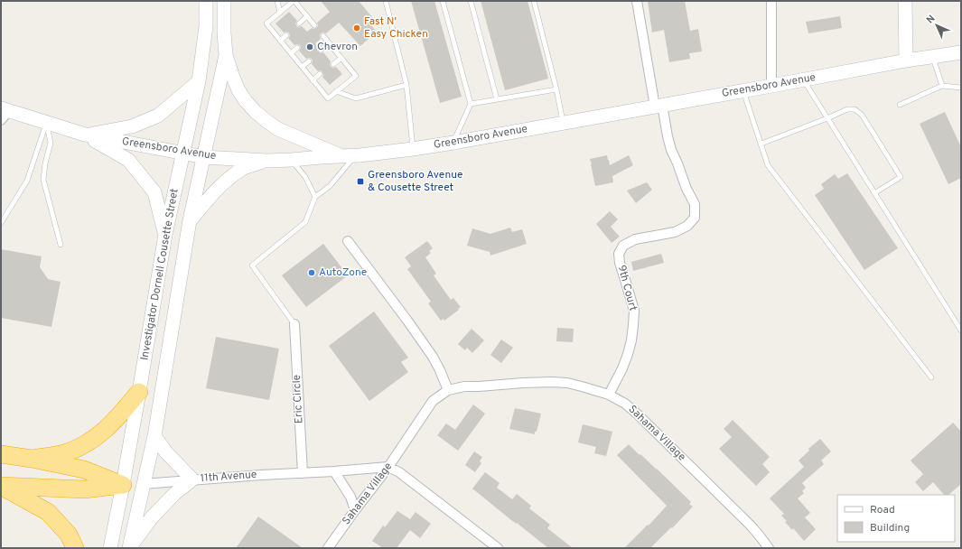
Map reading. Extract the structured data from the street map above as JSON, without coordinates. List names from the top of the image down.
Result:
{
  "streets": {
    "main road": ["Greensboro Avenue", "Investigator Dornell Cousette Street", "11th Avenue"],
    "street": ["9th Court", "Eric Circle", "Sahama Village"]
  },
  "crossings": [
    ["Greensboro Avenue", "Investigator Dornell Cousette Street"],
    ["Greensboro Avenue", "9th Court"],
    ["Investigator Dornell Cousette Street", "11th Avenue"],
    ["9th Court", "Sahama Village"],
    ["Eric Circle", "11th Avenue"],
    ["Sahama Village", "11th Avenue"]
  ],
  "places": {
    "other": ["Fast N' Easy Chicken", "Chevron", "AutoZone"],
    "transit": ["Greensboro Avenue & Cousette Street"]
  },
  "legend": ["Road", "Building"],
  "north": "top left"
}
